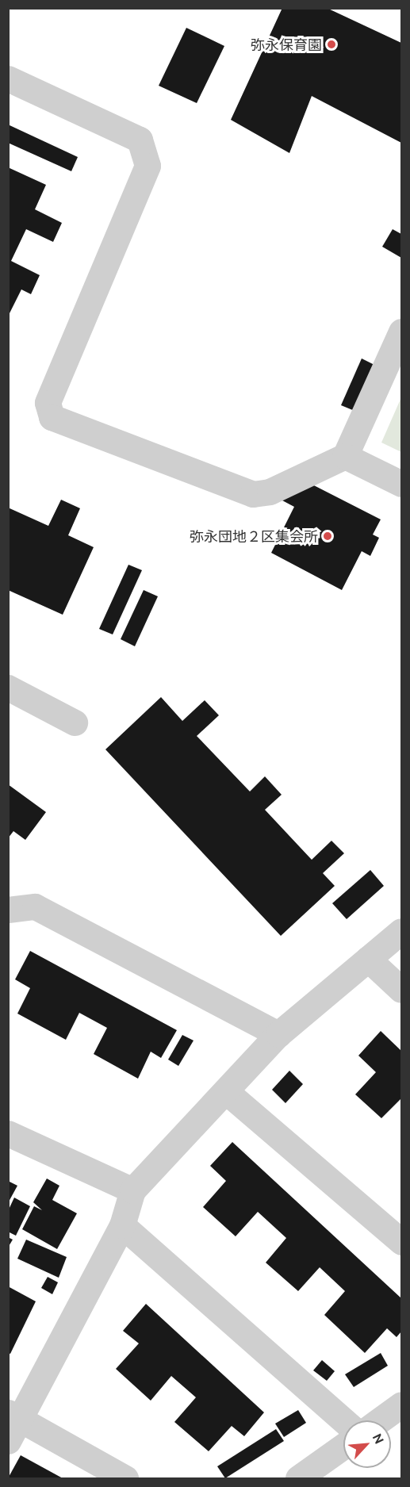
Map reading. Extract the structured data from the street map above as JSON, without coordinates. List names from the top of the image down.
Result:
{
  "places": ["弥永保育園", "弥永団地２区集会所"],
  "north": "top right"
}
